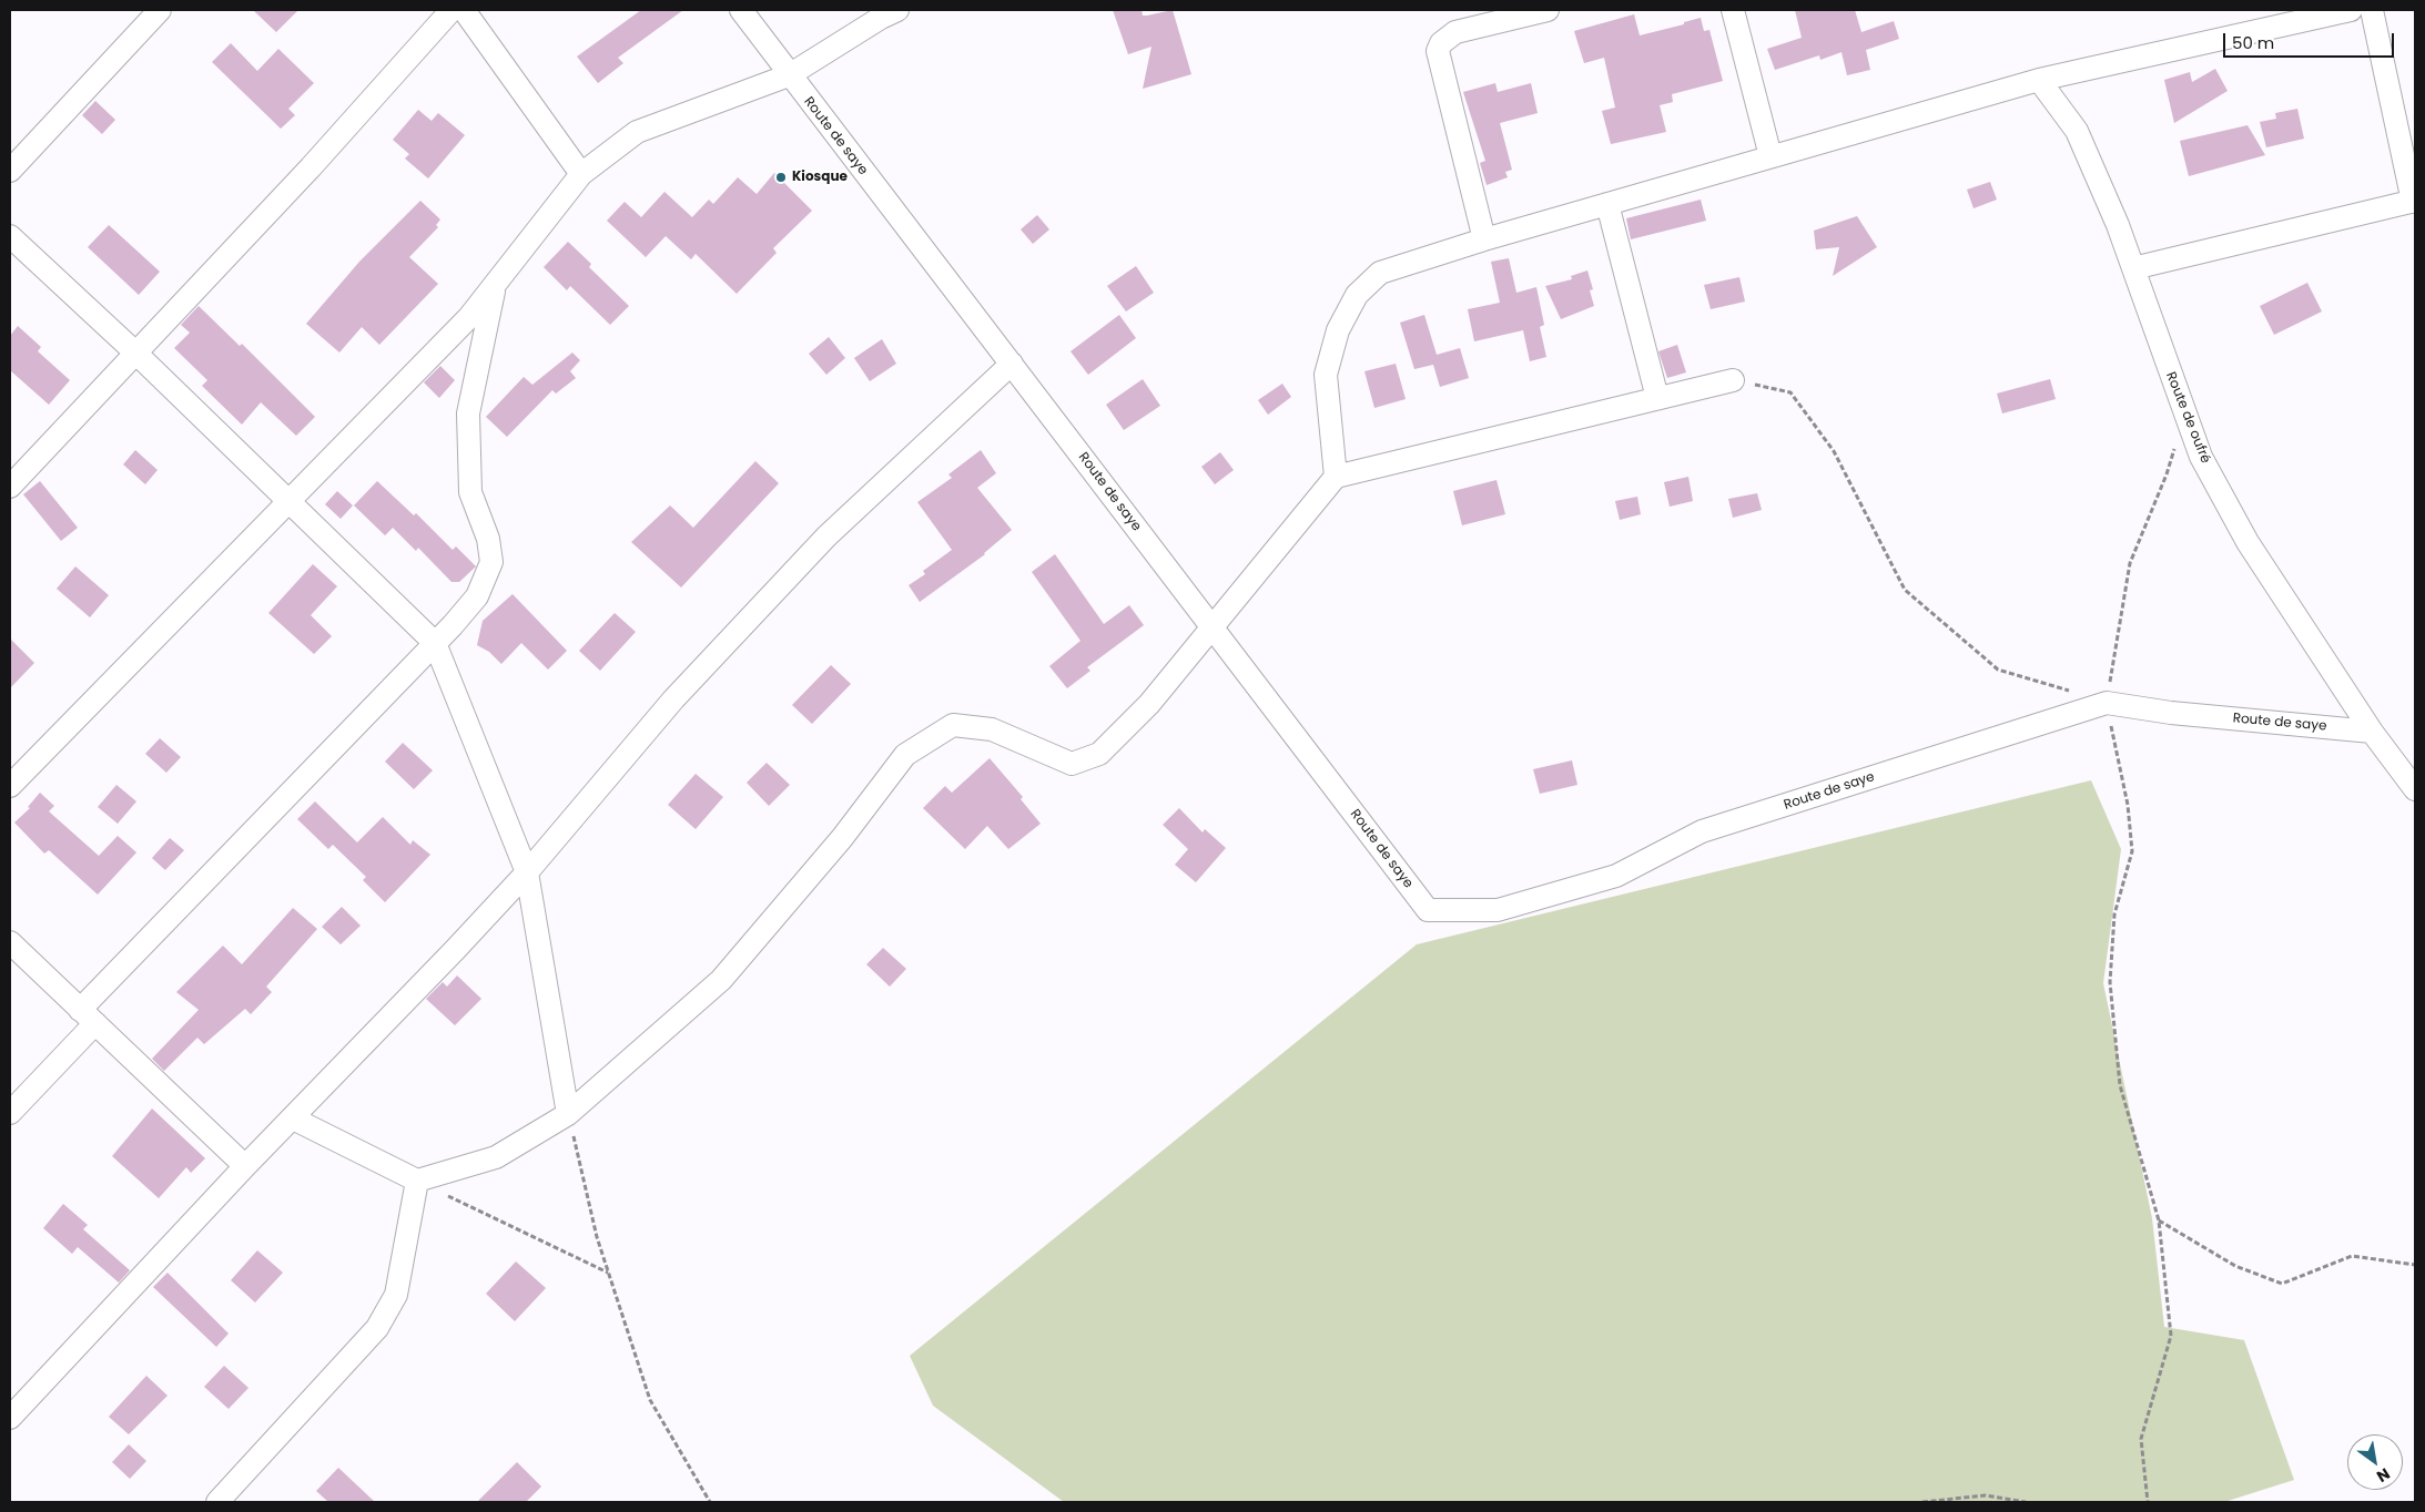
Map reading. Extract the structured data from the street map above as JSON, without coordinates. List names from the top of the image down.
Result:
{
  "streets": {
    "street": ["Route de saye", "Route de oufré"]
  },
  "crossings": [
    ["Route de saye", "Route de oufré"]
  ],
  "places": ["Kiosque"],
  "scale_bar": "50 m",
  "north": "bottom right"
}
